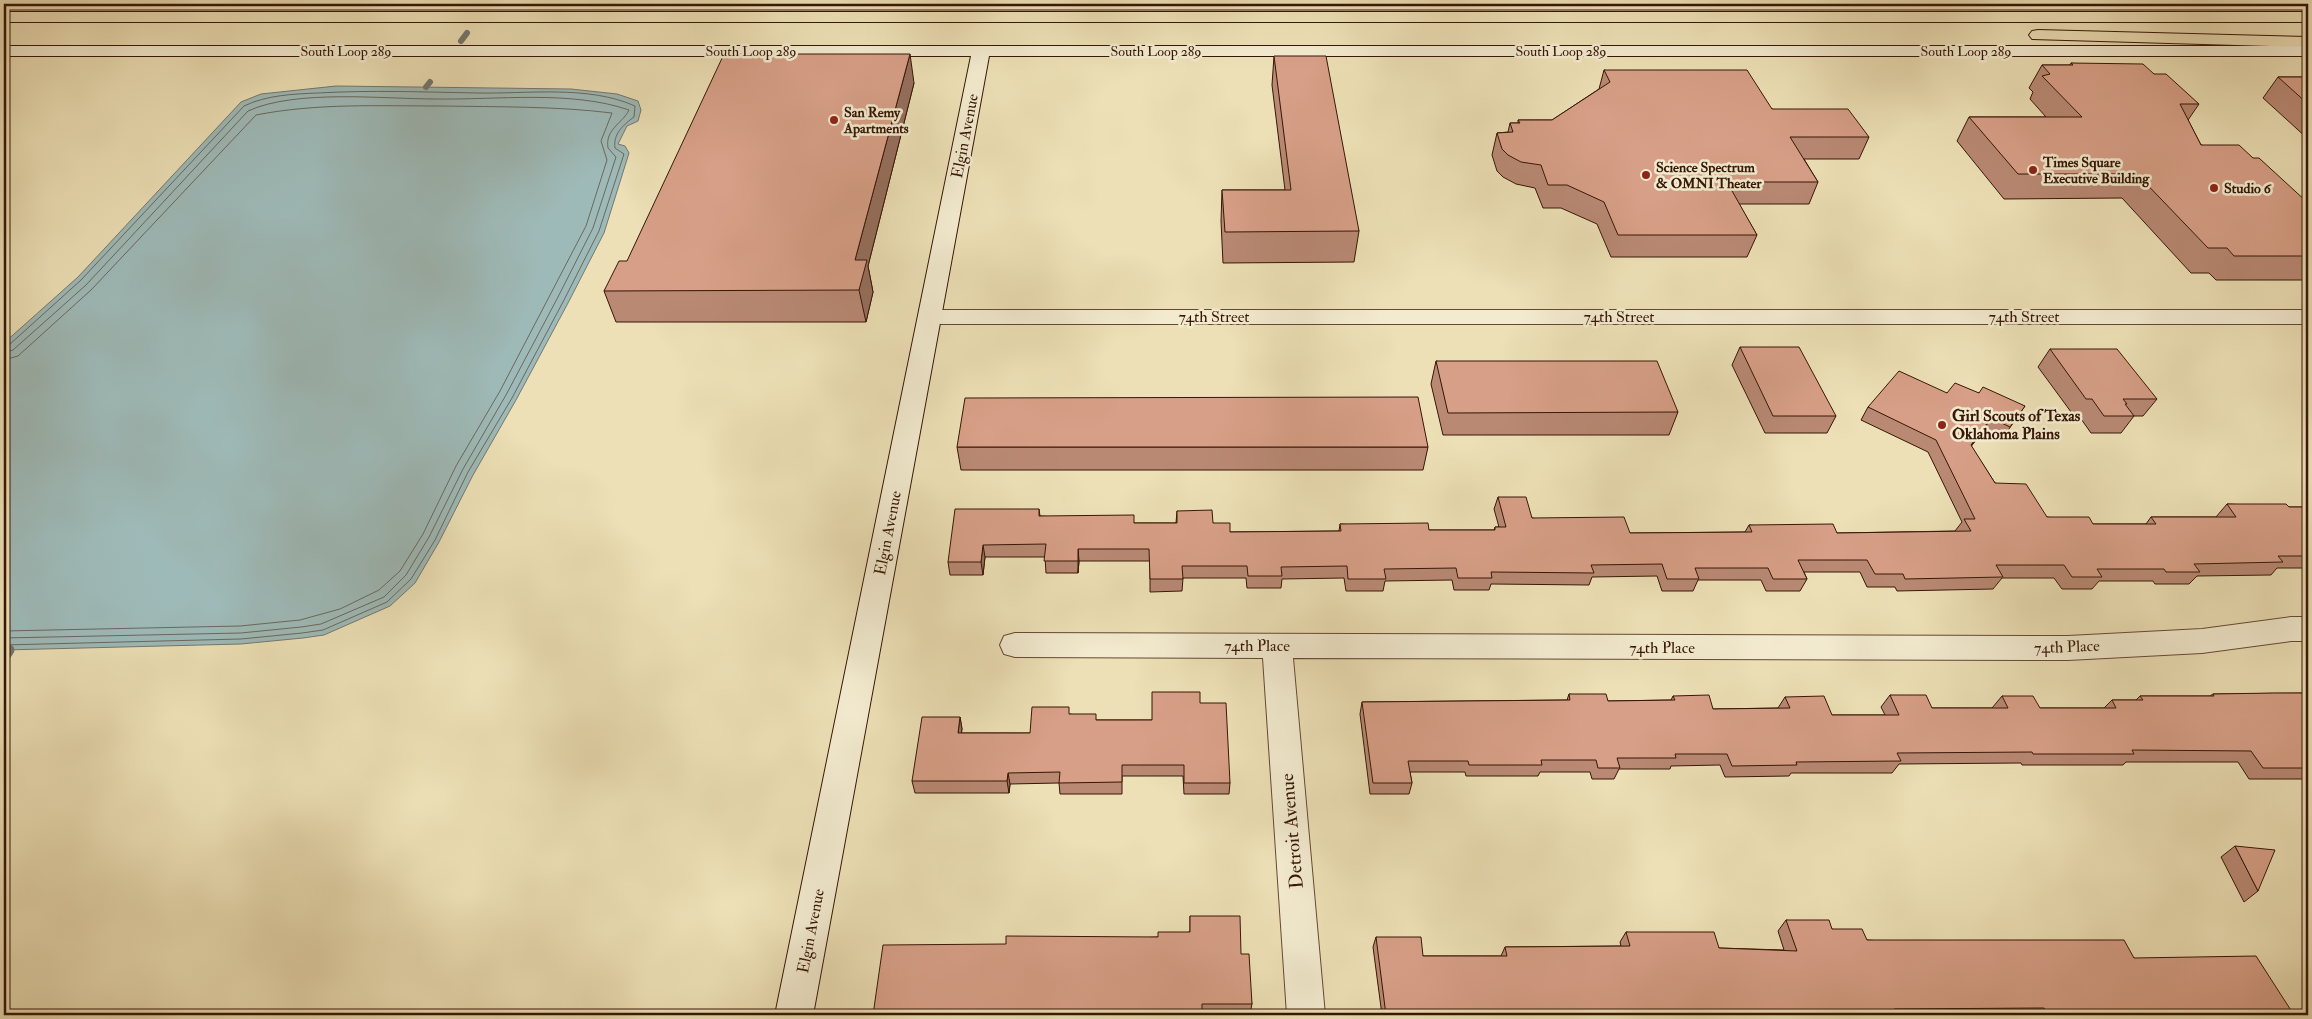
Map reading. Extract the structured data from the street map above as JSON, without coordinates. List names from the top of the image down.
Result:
{
  "streets": {
    "street": [
      "South Loop 289",
      "Elgin Avenue",
      "74th Street",
      "74th Place",
      "Detroit Avenue"
    ]
  },
  "crossings": [
    ["South Loop 289", "Elgin Avenue"],
    ["Elgin Avenue", "74th Street"],
    ["74th Place", "Detroit Avenue"]
  ],
  "places": [
    "San Remy Apartments",
    "Times Square Executive Building",
    "Science Spectrum & OMNI Theater",
    "Studio 6",
    "Girl Scouts of Texas Oklahoma Plains"
  ]
}
